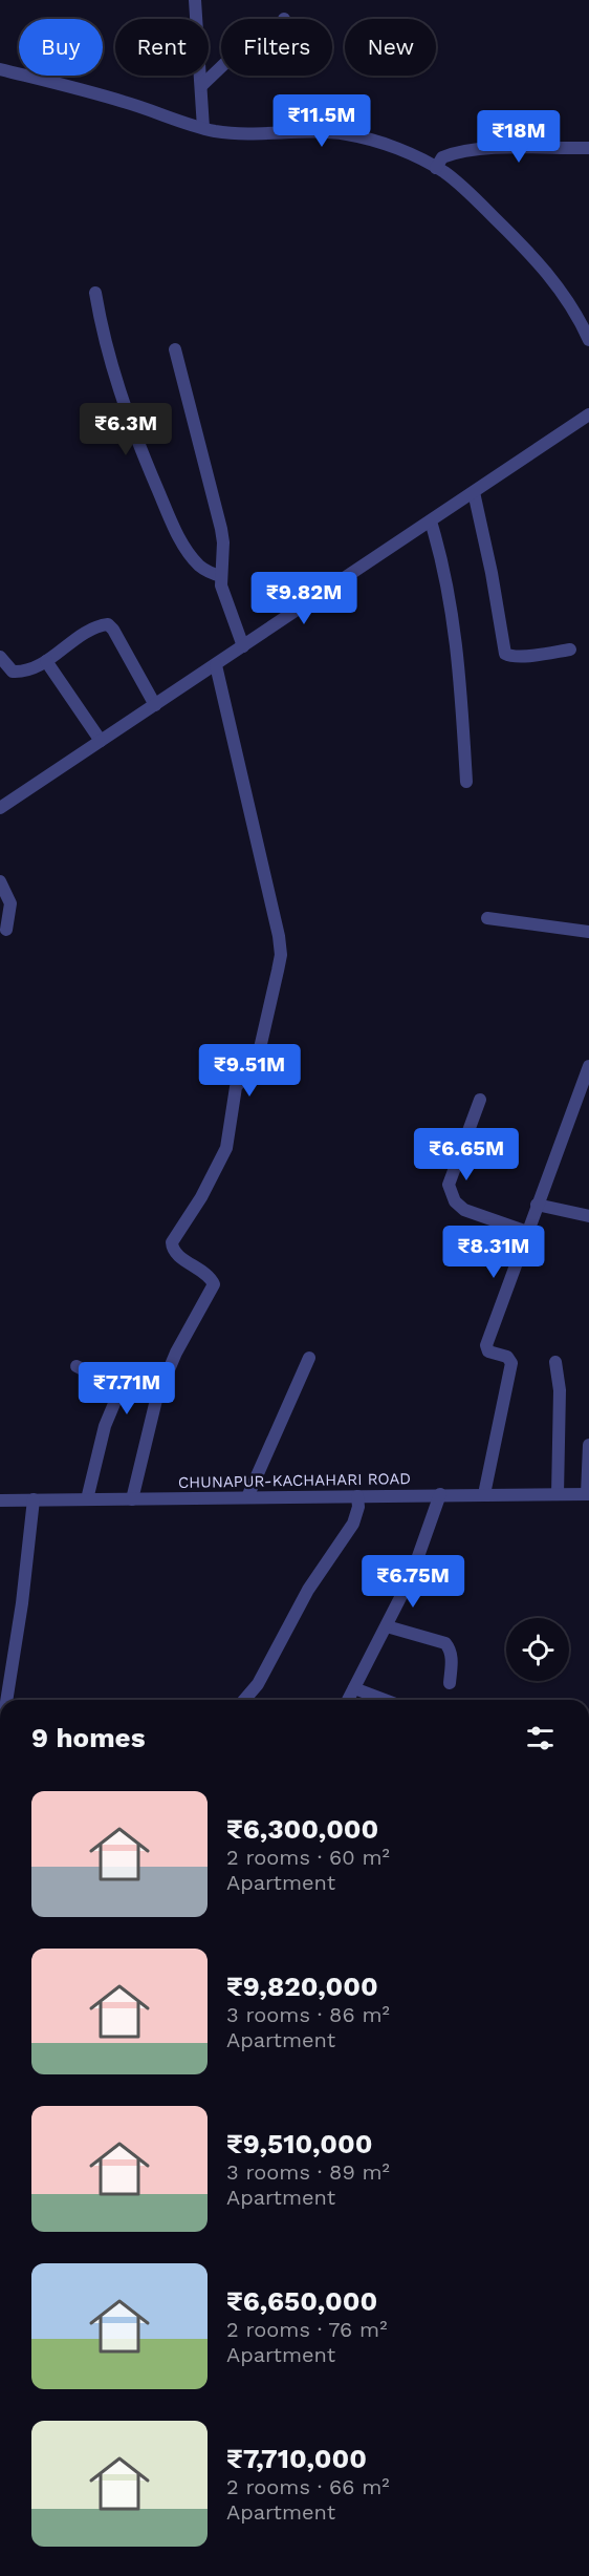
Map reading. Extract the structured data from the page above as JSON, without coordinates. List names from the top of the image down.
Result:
{
  "streets": {
    "street": ["CHUNAPUR-KACHAHARI ROAD"]
  },
  "page": {
    "chip": [
      "Buy",
      "Rent",
      "Filters",
      "New"
    ],
    "price": [
      "₹11.5M",
      "₹18M",
      "₹6.3M",
      "₹9.82M",
      "₹9.51M",
      "₹6.65M",
      "₹8.31M",
      "₹7.71M",
      "₹6.75M"
    ],
    "heading": "9 homes",
    "list": [
      {
        "name": "₹6,300,000",
        "note": "2 rooms · 60 m² · Apartment"
      },
      {
        "name": "₹9,820,000",
        "note": "3 rooms · 86 m² · Apartment"
      },
      {
        "name": "₹9,510,000",
        "note": "3 rooms · 89 m² · Apartment"
      },
      {
        "name": "₹6,650,000",
        "note": "2 rooms · 76 m² · Apartment"
      },
      {
        "name": "₹7,710,000",
        "note": "2 rooms · 66 m² · Apartment"
      }
    ]
  }
}
